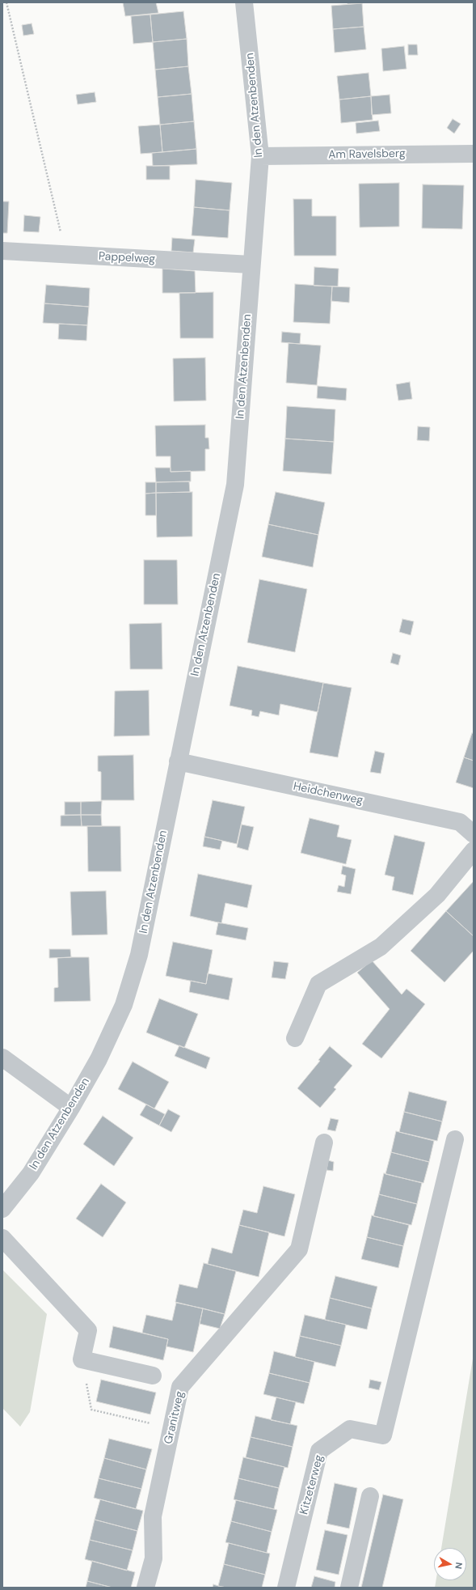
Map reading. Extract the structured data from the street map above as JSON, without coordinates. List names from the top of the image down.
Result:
{
  "streets": {
    "street": [
      "In den Atzenbenden",
      "Am Ravelsberg",
      "Pappelweg",
      "Heidchenweg",
      "Granitweg",
      "Kitzeterweg"
    ]
  },
  "crossings": [
    ["In den Atzenbenden", "Am Ravelsberg"],
    ["In den Atzenbenden", "Pappelweg"],
    ["In den Atzenbenden", "Heidchenweg"]
  ],
  "north": "right"
}
